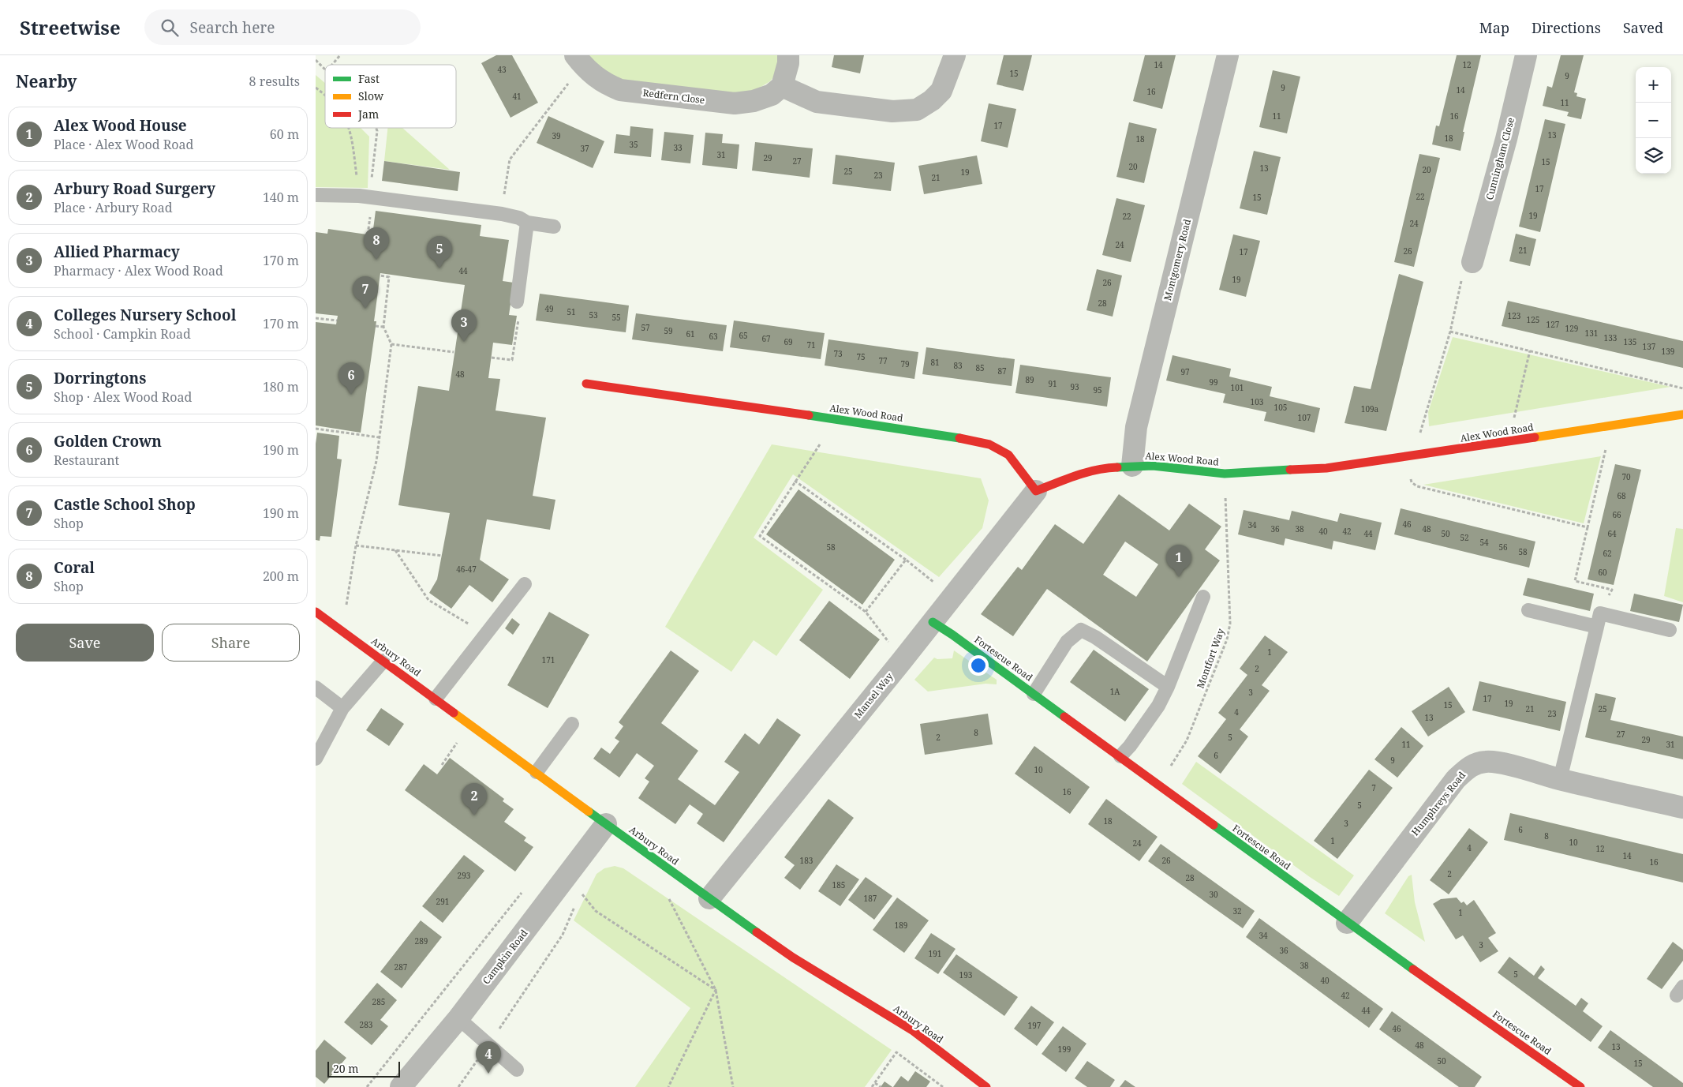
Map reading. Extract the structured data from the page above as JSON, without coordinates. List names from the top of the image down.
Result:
{
  "streets": {
    "street": [
      "Redfern Close",
      "Cunningham Close",
      "Montgomery Road",
      "Alex Wood Road",
      "Arbury Road",
      "Fortescue Road",
      "Mansel Way",
      "Humphreys Road",
      "Campkin Road"
    ],
    "path": ["Montfort Way"]
  },
  "crossings": [
    ["Montgomery Road", "Alex Wood Road"],
    ["Alex Wood Road", "Montfort Way"],
    ["Alex Wood Road", "Mansel Way"],
    ["Arbury Road", "Mansel Way"],
    ["Arbury Road", "Campkin Road"],
    ["Fortescue Road", "Montfort Way"],
    ["Fortescue Road", "Mansel Way"],
    ["Fortescue Road", "Humphreys Road"]
  ],
  "house_numbers": [
    "14",
    "12",
    "43",
    "15",
    "9",
    "9",
    "14",
    "16",
    "41",
    "11",
    "11",
    "16",
    "17",
    "13",
    "39",
    "18",
    "18",
    "35",
    "33",
    "37",
    "31",
    "29",
    "27",
    "15",
    "20",
    "13",
    "20",
    "25",
    "19",
    "23",
    "21",
    "17",
    "22",
    "15",
    "19",
    "22",
    "24",
    "24",
    "21",
    "26",
    "17",
    "44",
    "19",
    "26",
    "28",
    "49",
    "51",
    "53",
    "123",
    "55",
    "125",
    "127",
    "57",
    "129",
    "59",
    "131",
    "61",
    "65",
    "63",
    "133",
    "67",
    "69",
    "135",
    "71",
    "137",
    "139",
    "73",
    "75",
    "77",
    "81",
    "79",
    "83",
    "85",
    "87",
    "97",
    "48",
    "89",
    "99",
    "91",
    "93",
    "101",
    "95",
    "103",
    "105",
    "109a",
    "107",
    "70",
    "68",
    "66",
    "46",
    "34",
    "36",
    "38",
    "48",
    "40",
    "42",
    "44",
    "50",
    "64",
    "52",
    "54",
    "58",
    "56",
    "58",
    "62",
    "46-47",
    "60",
    "1",
    "171",
    "2",
    "1A",
    "3",
    "17",
    "19",
    "15",
    "21",
    "25",
    "4",
    "23",
    "13",
    "8",
    "27",
    "2",
    "5",
    "29",
    "11",
    "31",
    "6",
    "9",
    "10",
    "7",
    "16",
    "5",
    "18",
    "3",
    "6",
    "8",
    "1",
    "10",
    "24",
    "4",
    "12",
    "14",
    "183",
    "26",
    "16",
    "2",
    "293",
    "28",
    "185",
    "30",
    "187",
    "291",
    "32",
    "1",
    "189",
    "34",
    "289",
    "3",
    "36",
    "191",
    "38",
    "287",
    "5",
    "193",
    "40",
    "42",
    "285",
    "44",
    "283",
    "197",
    "46",
    "48",
    "13",
    "199",
    "50",
    "15"
  ],
  "legend": ["Fast", "Slow", "Jam"],
  "scale_bar": "20 m",
  "page": {
    "header": "Streetwise",
    "search": "Search here",
    "nav": ["Map", "Directions", "Saved"],
    "heading": ["Nearby", "8 results"],
    "map_buttons": ["+", "−"],
    "list": [
      {
        "mark": "1",
        "name": "Alex Wood House",
        "note": "Place · Alex Wood Road",
        "value": "60 m"
      },
      {
        "mark": "2",
        "name": "Arbury Road Surgery",
        "note": "Place · Arbury Road",
        "value": "140 m"
      },
      {
        "mark": "3",
        "name": "Allied Pharmacy",
        "note": "Pharmacy · Alex Wood Road",
        "value": "170 m"
      },
      {
        "mark": "4",
        "name": "Colleges Nursery School",
        "note": "School · Campkin Road",
        "value": "170 m"
      },
      {
        "mark": "5",
        "name": "Dorringtons",
        "note": "Shop · Alex Wood Road",
        "value": "180 m"
      },
      {
        "mark": "6",
        "name": "Golden Crown",
        "note": "Restaurant",
        "value": "190 m"
      },
      {
        "mark": "7",
        "name": "Castle School Shop",
        "note": "Shop",
        "value": "190 m"
      },
      {
        "mark": "8",
        "name": "Coral",
        "note": "Shop",
        "value": "200 m"
      }
    ],
    "pins": [
      "8",
      "5",
      "7",
      "3",
      "6",
      "1",
      "2",
      "4"
    ],
    "buttons": ["Save", "Share"],
    "scale": "20 m"
  }
}
